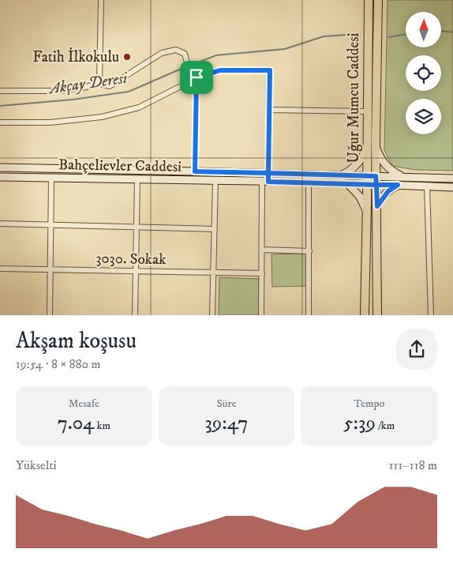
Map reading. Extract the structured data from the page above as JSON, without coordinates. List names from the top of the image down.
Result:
{
  "streets": {
    "main road": ["Uğur Mumcu Caddesi"],
    "street": ["Bahçelievler Caddesi", "3030. Sokak"]
  },
  "crossings": [
    ["Uğur Mumcu Caddesi", "Bahçelievler Caddesi"]
  ],
  "water": ["Akçay Deresi"],
  "places": ["Fatih İlkokulu"],
  "north": "top",
  "page": {
    "heading": ["Akşam koşusu", "19:54 · 8 × 880 m"],
    "stats": [
      ["Mesafe", "7.04 km"],
      ["Süre", "39:47"],
      ["Tempo", "5:39 /km"]
    ],
    "chart": ["Yükselti", "111–118 m"]
  }
}
